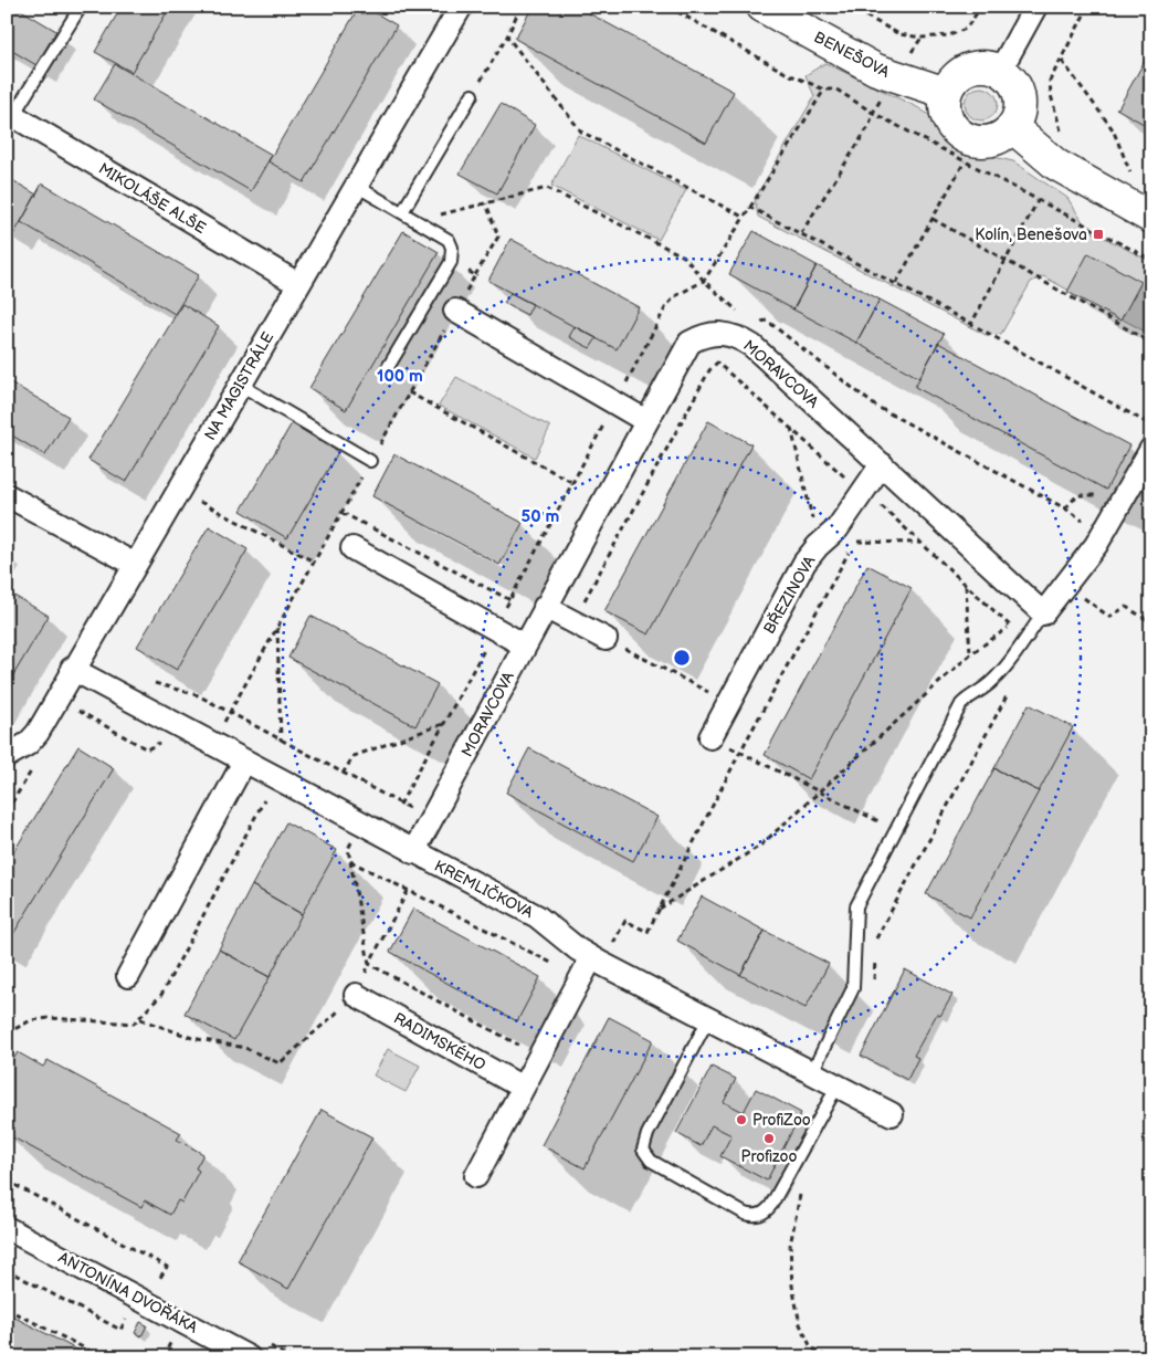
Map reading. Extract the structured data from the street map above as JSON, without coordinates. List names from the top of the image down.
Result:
{
  "streets": {
    "street": [
      "BENEŠOVA",
      "MIKOLÁŠE ALŠE",
      "MORAVCOVA",
      "NA MAGISTRÁLE",
      "BŘEZINOVA",
      "KREMLIČKOVA",
      "RADIMSKÉHO",
      "ANTONÍNA DVOŘÁKA"
    ]
  },
  "crossings": [
    ["MIKOLÁŠE ALŠE", "NA MAGISTRÁLE"],
    ["MORAVCOVA", "BŘEZINOVA"],
    ["MORAVCOVA", "KREMLIČKOVA"],
    ["NA MAGISTRÁLE", "KREMLIČKOVA"]
  ],
  "places": {
    "transit": ["Kolín, Benešova"],
    "other": ["ProfiZoo", "Profizoo"]
  },
  "rings": ["100 m", "50 m"]
}
